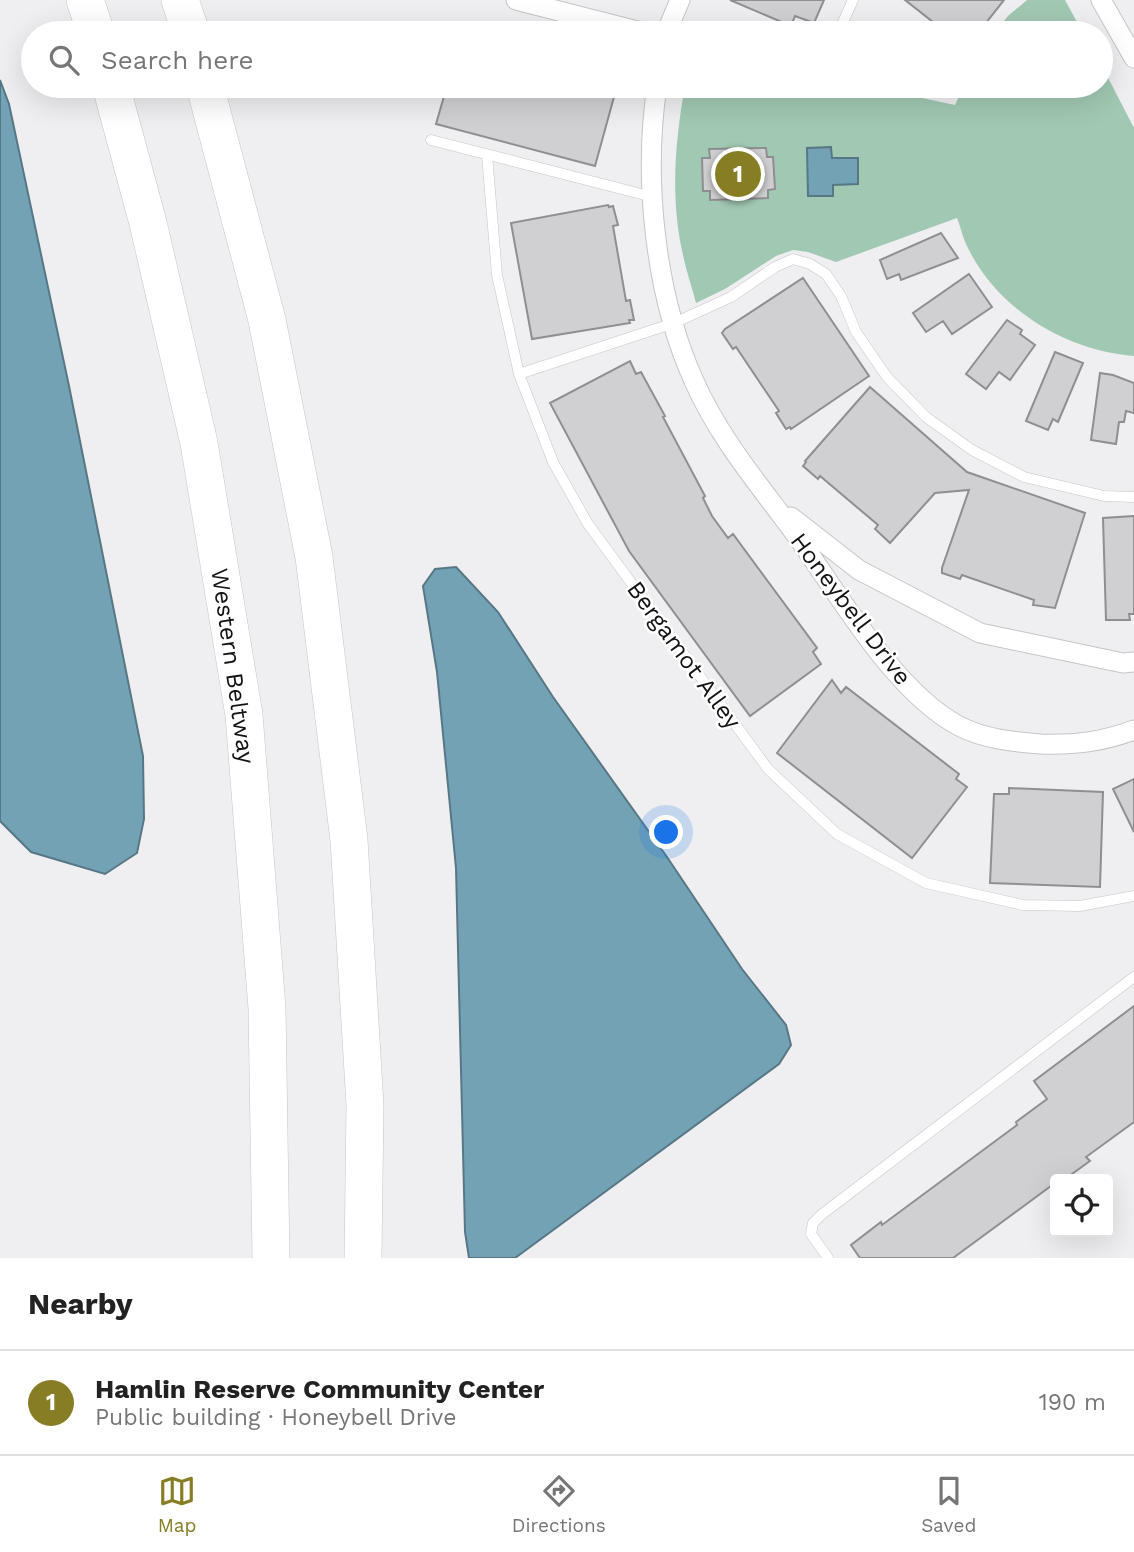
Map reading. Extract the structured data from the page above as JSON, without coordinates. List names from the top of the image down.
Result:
{
  "streets": {
    "highway": ["Western Beltway"],
    "street": ["Honeybell Drive"],
    "lane": ["Bergamot Alley"]
  },
  "page": {
    "search": "Search here",
    "pins": "1",
    "heading": "Nearby",
    "list": [
      {
        "mark": "1",
        "name": "Hamlin Reserve Community Center",
        "note": "Public building · Honeybell Drive",
        "value": "190 m"
      }
    ],
    "nav": ["Map", "Directions", "Saved"]
  }
}
